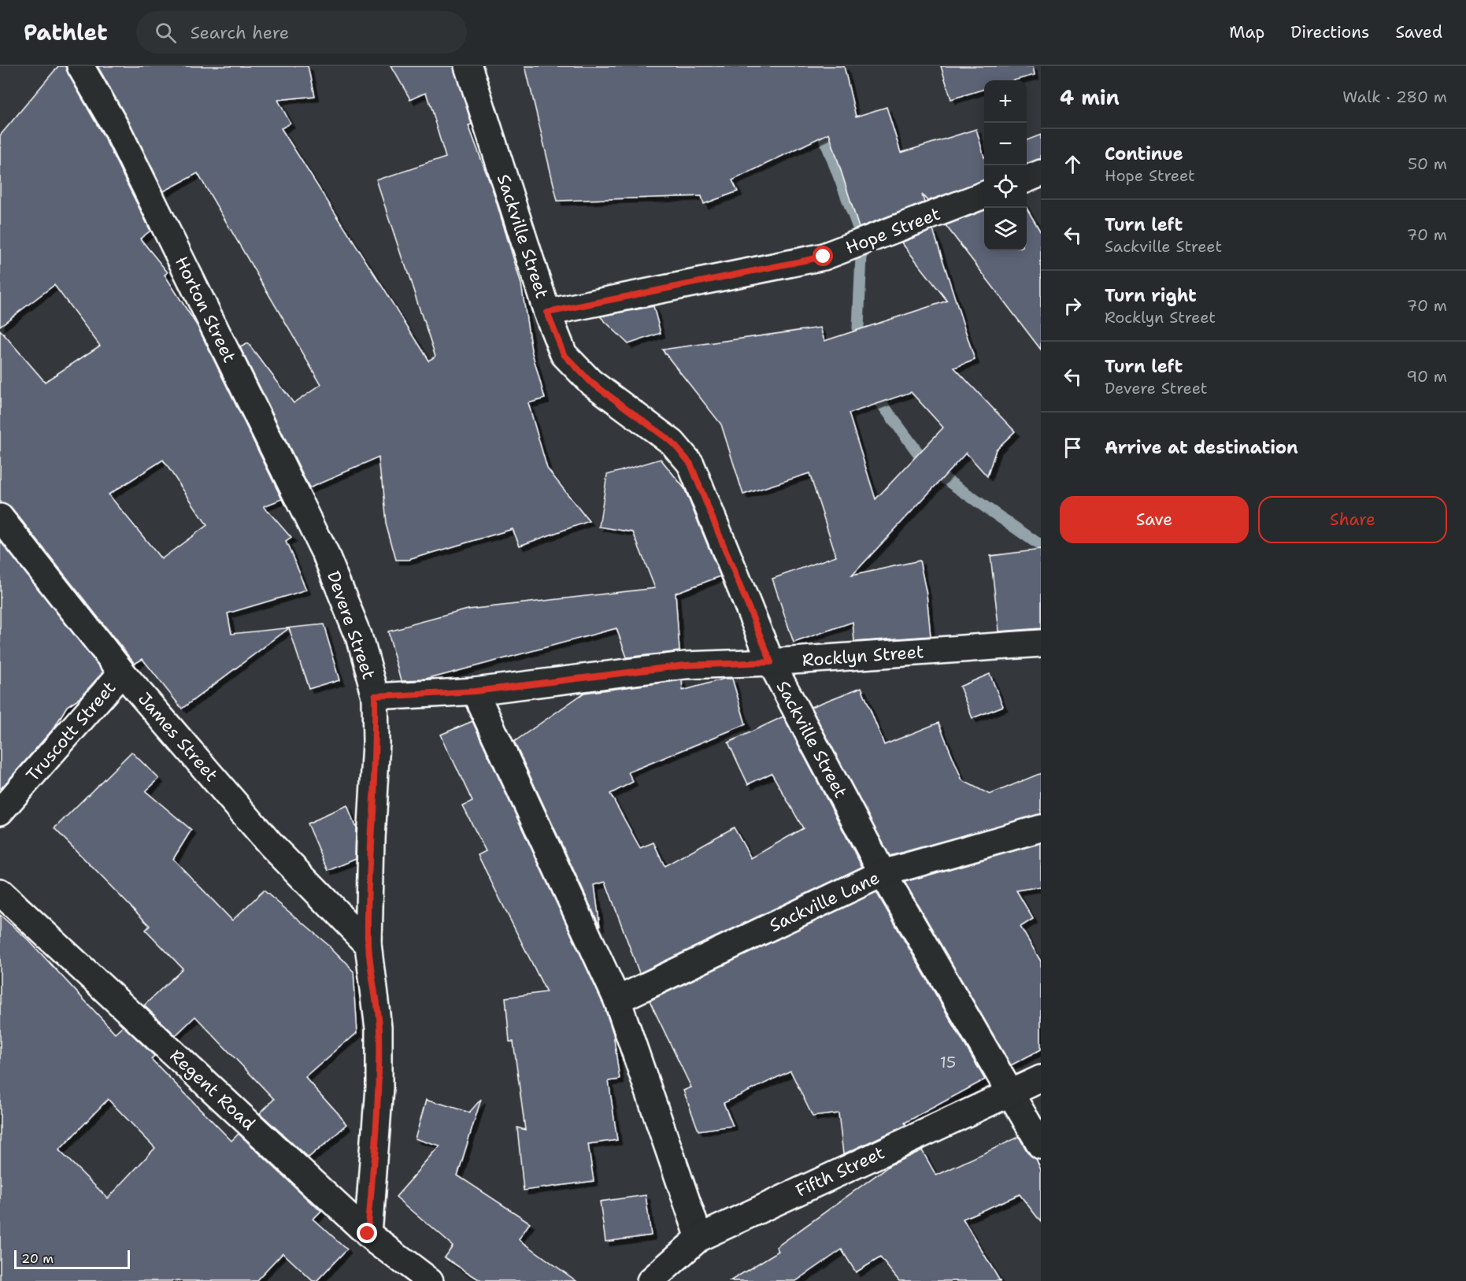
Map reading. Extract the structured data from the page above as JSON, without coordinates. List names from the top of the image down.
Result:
{
  "streets": {
    "street": [
      "Hope Street",
      "Sackville Street",
      "Horton Street",
      "Devere Street",
      "Rocklyn Street",
      "Truscott Street",
      "James Street",
      "Sackville Lane",
      "Regent Road",
      "Fifth Street"
    ]
  },
  "crossings": [
    ["Hope Street", "Sackville Street"],
    ["Sackville Street", "Rocklyn Street"],
    ["Sackville Street", "Sackville Lane"],
    ["Sackville Street", "Fifth Street"],
    ["Horton Street", "Devere Street"],
    ["Devere Street", "Rocklyn Street"],
    ["Devere Street", "James Street"],
    ["Devere Street", "Regent Road"],
    ["Truscott Street", "James Street"]
  ],
  "house_numbers": ["15"],
  "scale_bar": "20 m",
  "page": {
    "header": "Pathlet",
    "search": "Search here",
    "nav": ["Map", "Directions", "Saved"],
    "heading": ["4 min", "Walk · 280 m"],
    "map_buttons": ["+", "−"],
    "list": [
      ["Continue", "Hope Street", "50 m"],
      ["Turn left", "Sackville Street", "70 m"],
      ["Turn right", "Rocklyn Street", "70 m"],
      ["Turn left", "Devere Street", "90 m"],
      "Arrive at destination"
    ],
    "buttons": ["Save", "Share"],
    "scale": "20 m"
  }
}
